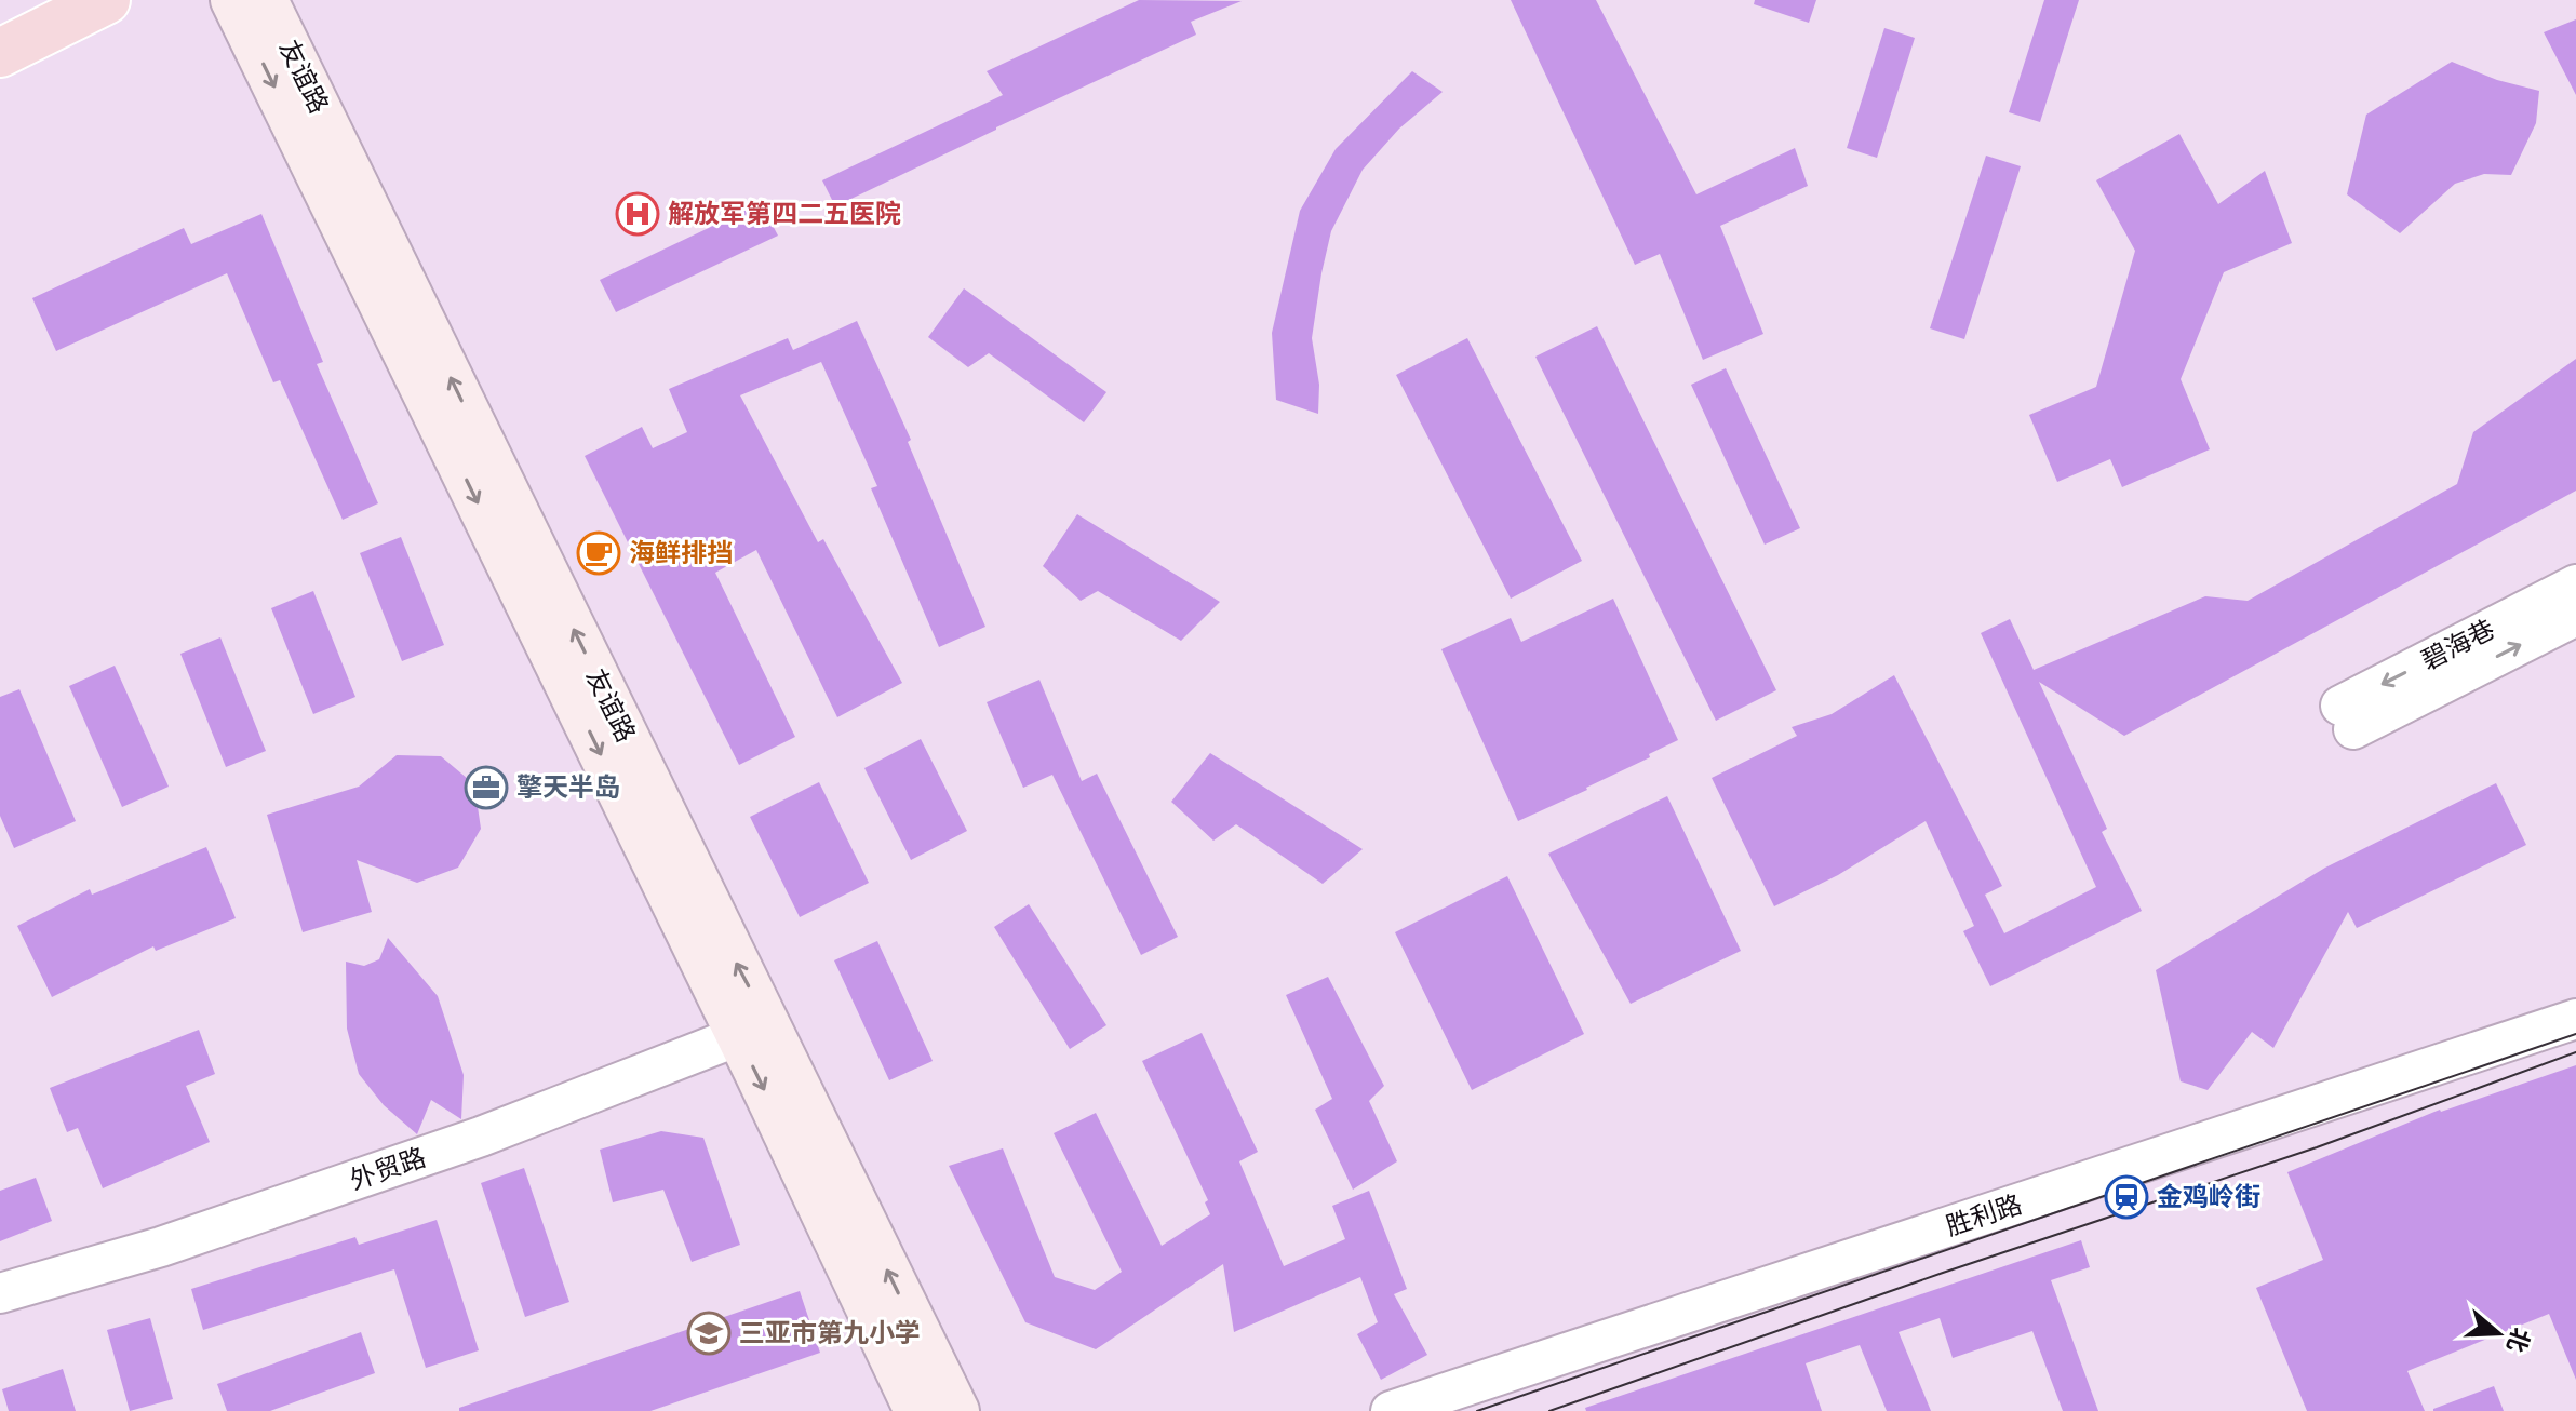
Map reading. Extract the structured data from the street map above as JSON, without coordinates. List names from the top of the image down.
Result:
{
  "streets": {
    "main road": ["友谊路"],
    "street": ["碧海巷", "外贸路", "胜利路"]
  },
  "crossings": [
    ["友谊路", "外贸路"]
  ],
  "places": {
    "hospital": ["解放军第四二五医院"],
    "cafe": ["海鲜排挡"],
    "office": ["擎天半岛"],
    "station": ["金鸡岭街"],
    "school or university": ["三亚市第九小学"]
  },
  "north": "right"
}
